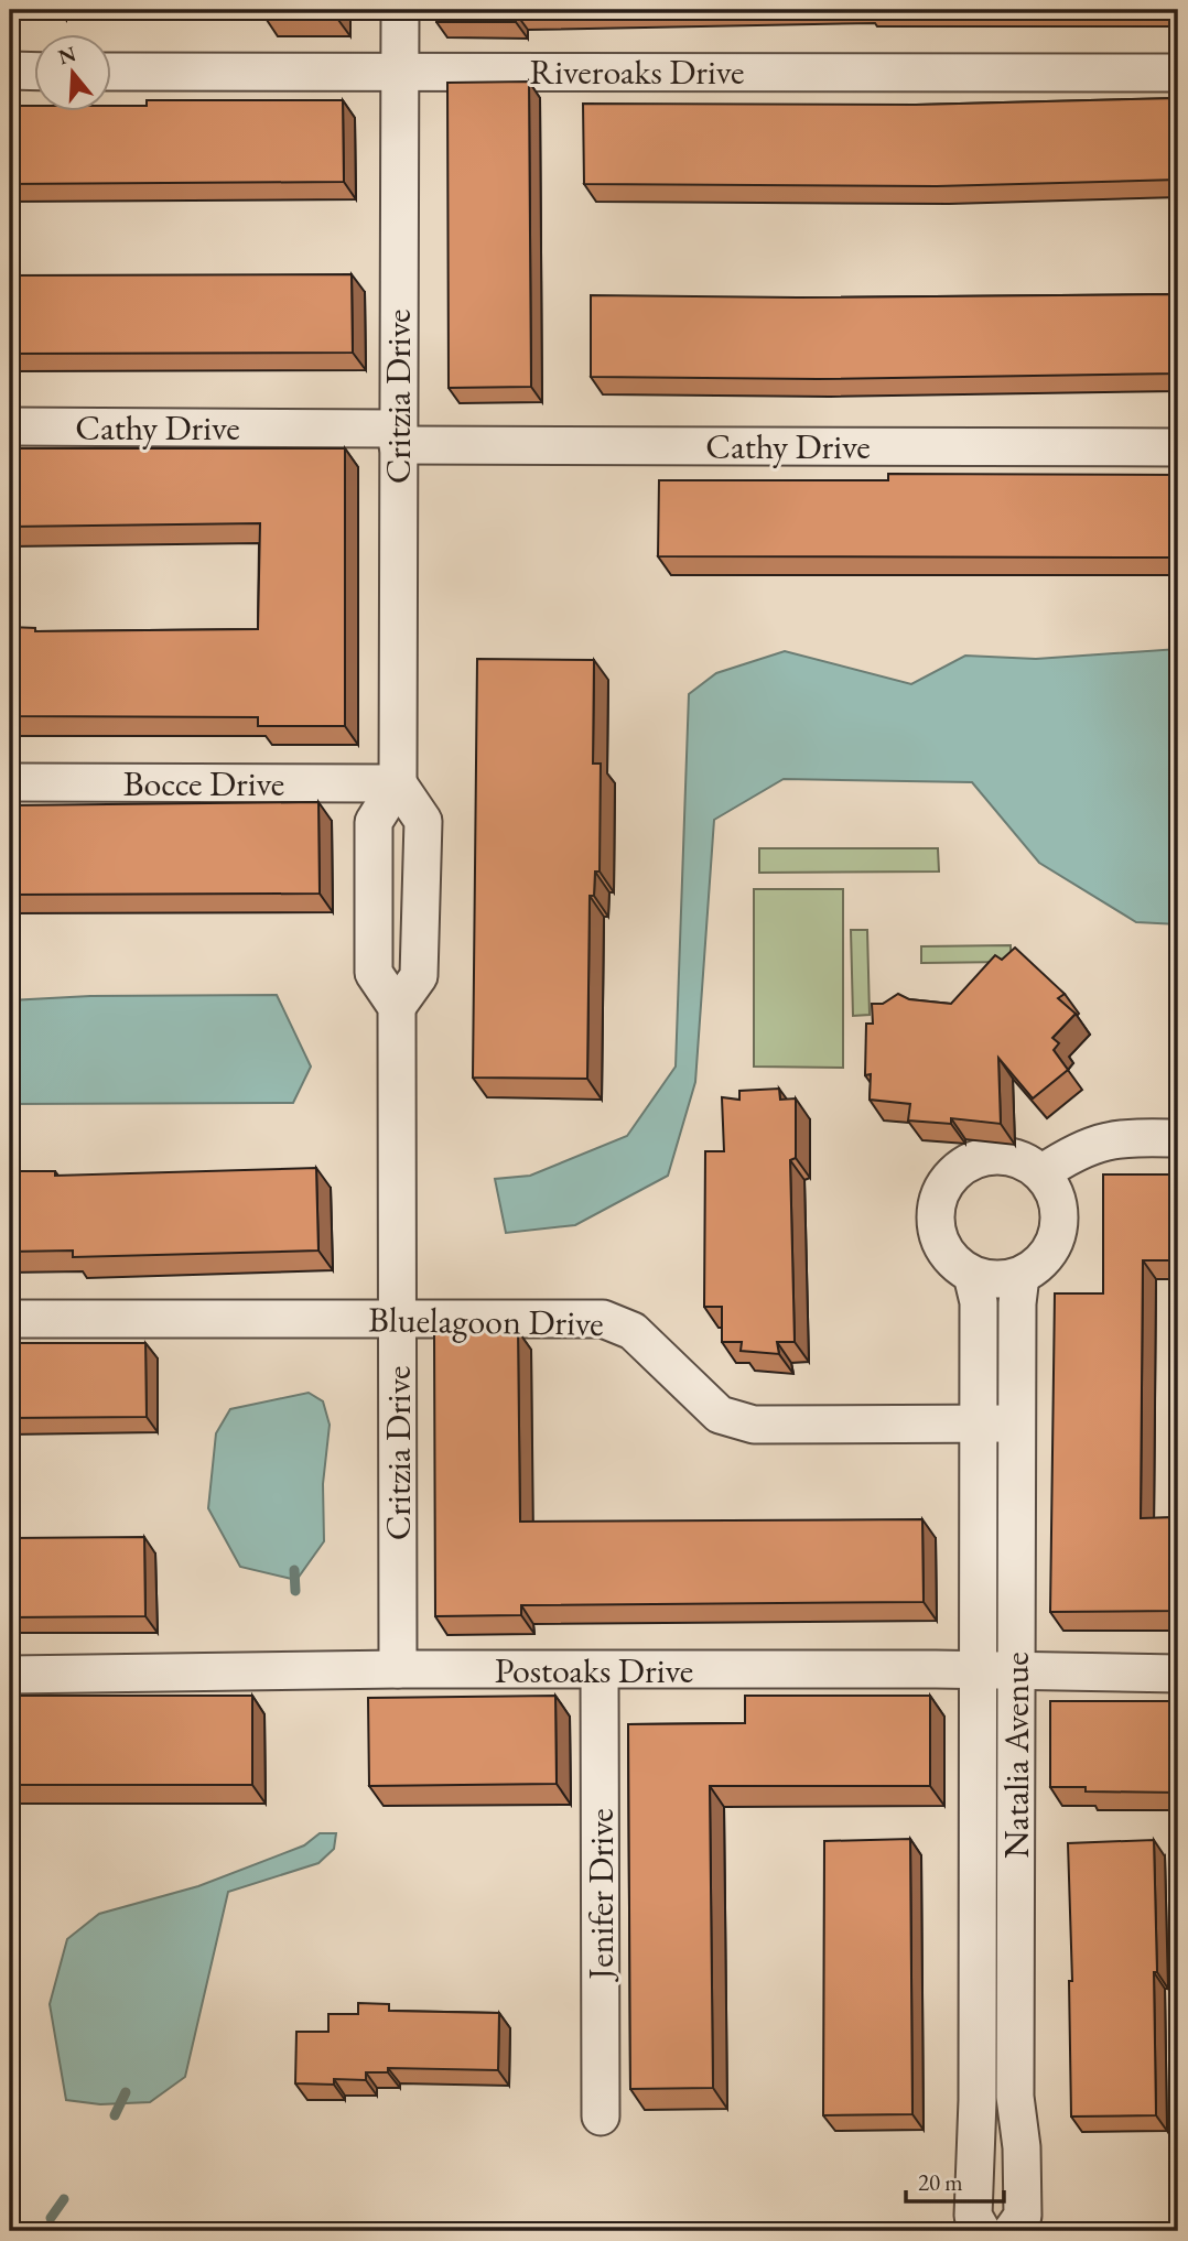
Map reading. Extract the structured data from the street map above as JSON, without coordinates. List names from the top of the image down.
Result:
{
  "streets": {
    "street": [
      "Riveroaks Drive",
      "Critzia Drive",
      "Cathy Drive",
      "Bocce Drive",
      "Bluelagoon Drive",
      "Postoaks Drive",
      "Natalia Avenue",
      "Jenifer Drive"
    ]
  },
  "crossings": [
    ["Riveroaks Drive", "Critzia Drive"],
    ["Critzia Drive", "Cathy Drive"],
    ["Critzia Drive", "Bocce Drive"],
    ["Critzia Drive", "Bluelagoon Drive"],
    ["Critzia Drive", "Postoaks Drive"],
    ["Bluelagoon Drive", "Natalia Avenue"],
    ["Postoaks Drive", "Natalia Avenue"],
    ["Postoaks Drive", "Jenifer Drive"]
  ],
  "scale_bar": "20 m",
  "north": "top"
}
